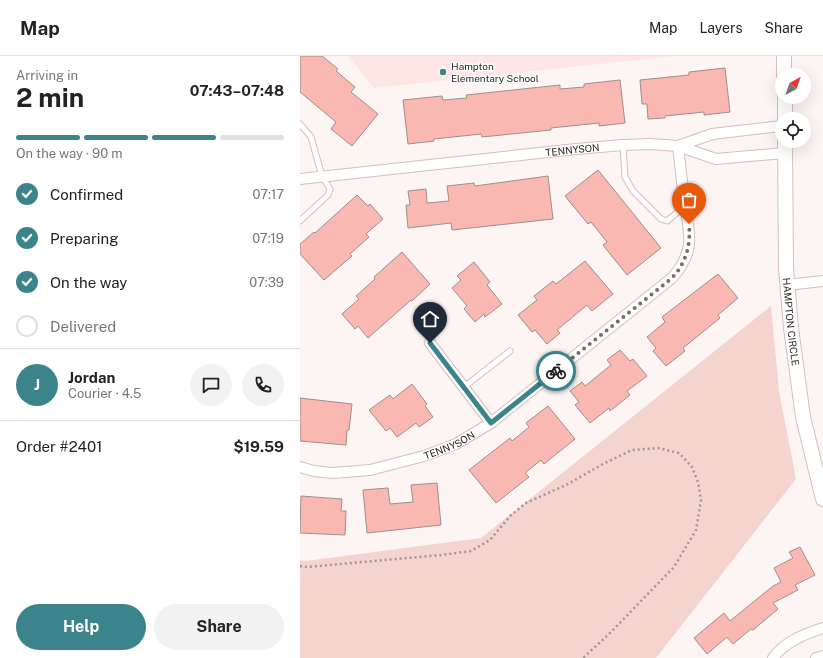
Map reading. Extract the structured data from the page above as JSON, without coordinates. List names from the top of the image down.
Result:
{
  "streets": {
    "street": ["TENNYSON", "HAMPTON CIRCLE"]
  },
  "places": ["Hampton Elementary School"],
  "north": "top right",
  "page": {
    "header": "Map",
    "nav": ["Map", "Layers", "Share"],
    "heading": ["2 min", "Arriving in", "07:43–07:48"],
    "panel": [
      "Jordan",
      "Courier · 4.5",
      "Order #2401",
      "$19.59"
    ],
    "bar": "On the way · 90 m",
    "list": [
      ["Confirmed", "07:17"],
      ["Preparing", "07:19"],
      ["On the way", "07:39"],
      "Delivered"
    ],
    "round": "J",
    "buttons": ["Help", "Share"]
  }
}
